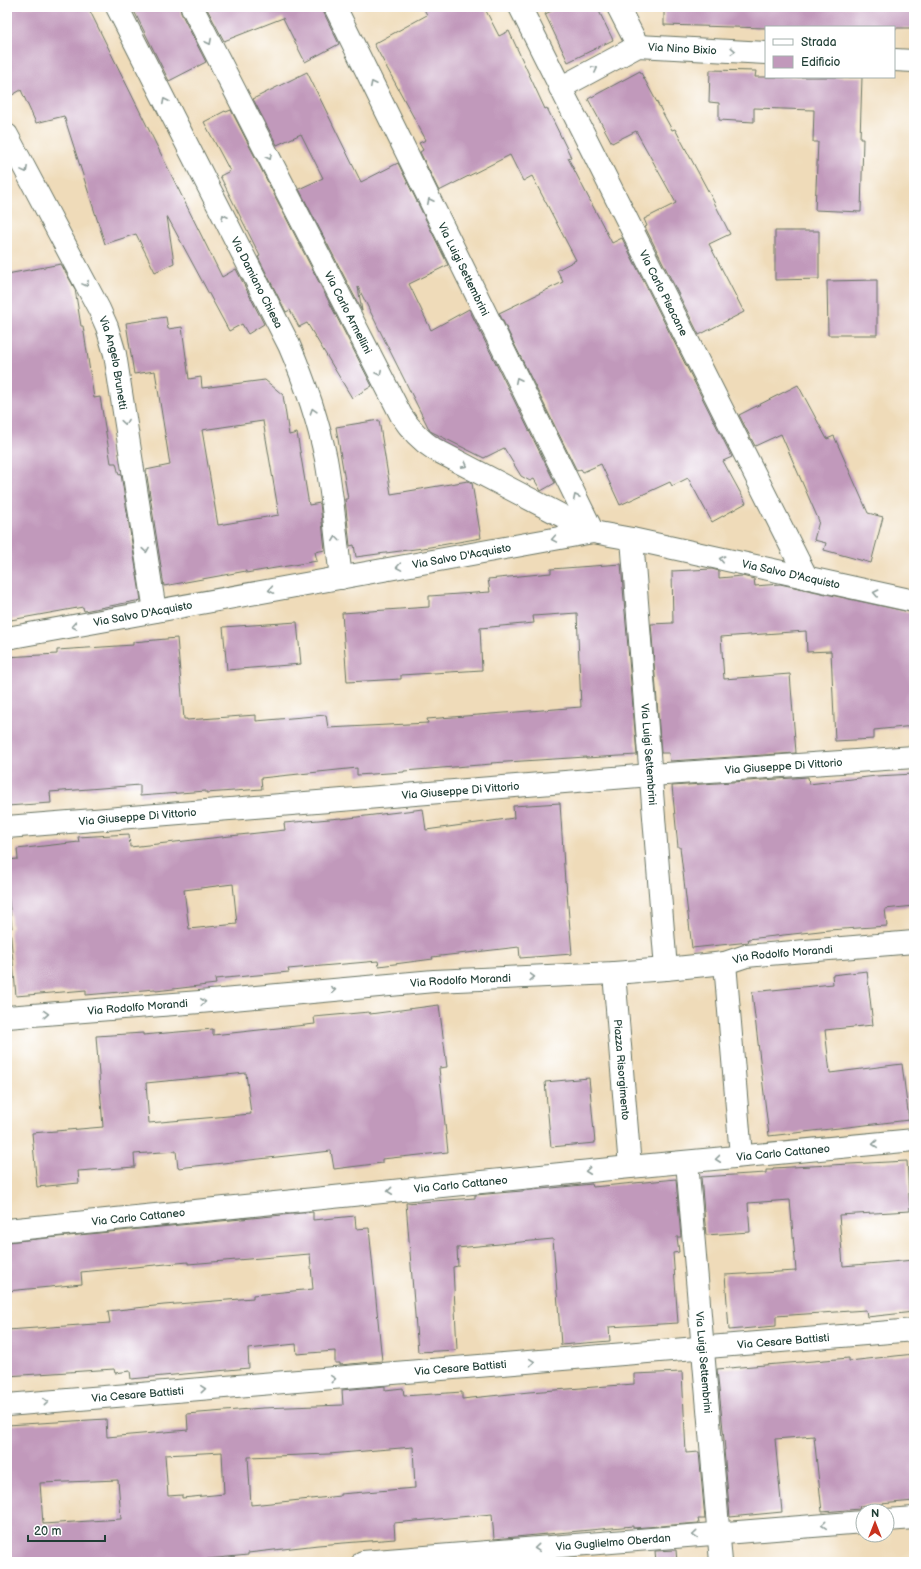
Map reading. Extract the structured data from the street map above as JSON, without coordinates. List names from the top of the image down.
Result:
{
  "streets": {
    "street": [
      "Via Nino Bixio",
      "Via Luigi Settembrini",
      "Via Damiano Chiesa",
      "Via Carlo Pisacane",
      "Via Carlo Armellini",
      "Via Angelo Brunetti",
      "Via Salvo D'Acquisto",
      "Via Giuseppe Di Vittorio",
      "Via Rodolfo Morandi",
      "Piazza Risorgimento",
      "Via Carlo Cattaneo",
      "Via Cesare Battisti",
      "Via Guglielmo Oberdan"
    ]
  },
  "crossings": [
    ["Via Nino Bixio", "Via Carlo Pisacane"],
    ["Via Luigi Settembrini", "Via Carlo Armellini"],
    ["Via Luigi Settembrini", "Via Salvo D'Acquisto"],
    ["Via Luigi Settembrini", "Via Giuseppe Di Vittorio"],
    ["Via Luigi Settembrini", "Via Rodolfo Morandi"],
    ["Via Luigi Settembrini", "Via Carlo Cattaneo"],
    ["Via Luigi Settembrini", "Via Cesare Battisti"],
    ["Via Luigi Settembrini", "Via Guglielmo Oberdan"],
    ["Via Damiano Chiesa", "Via Salvo D'Acquisto"],
    ["Via Carlo Pisacane", "Via Salvo D'Acquisto"],
    ["Via Carlo Armellini", "Via Salvo D'Acquisto"],
    ["Via Angelo Brunetti", "Via Salvo D'Acquisto"],
    ["Via Rodolfo Morandi", "Piazza Risorgimento"],
    ["Piazza Risorgimento", "Via Carlo Cattaneo"]
  ],
  "one_way": [
    "Via Nino Bixio",
    "Via Luigi Settembrini",
    "Via Damiano Chiesa",
    "Via Carlo Armellini",
    "Via Angelo Brunetti",
    "Via Salvo D'Acquisto",
    "Via Rodolfo Morandi",
    "Via Carlo Cattaneo",
    "Via Cesare Battisti",
    "Via Guglielmo Oberdan"
  ],
  "legend": ["Strada", "Edificio"],
  "scale_bar": "20 m",
  "north": "top"
}
